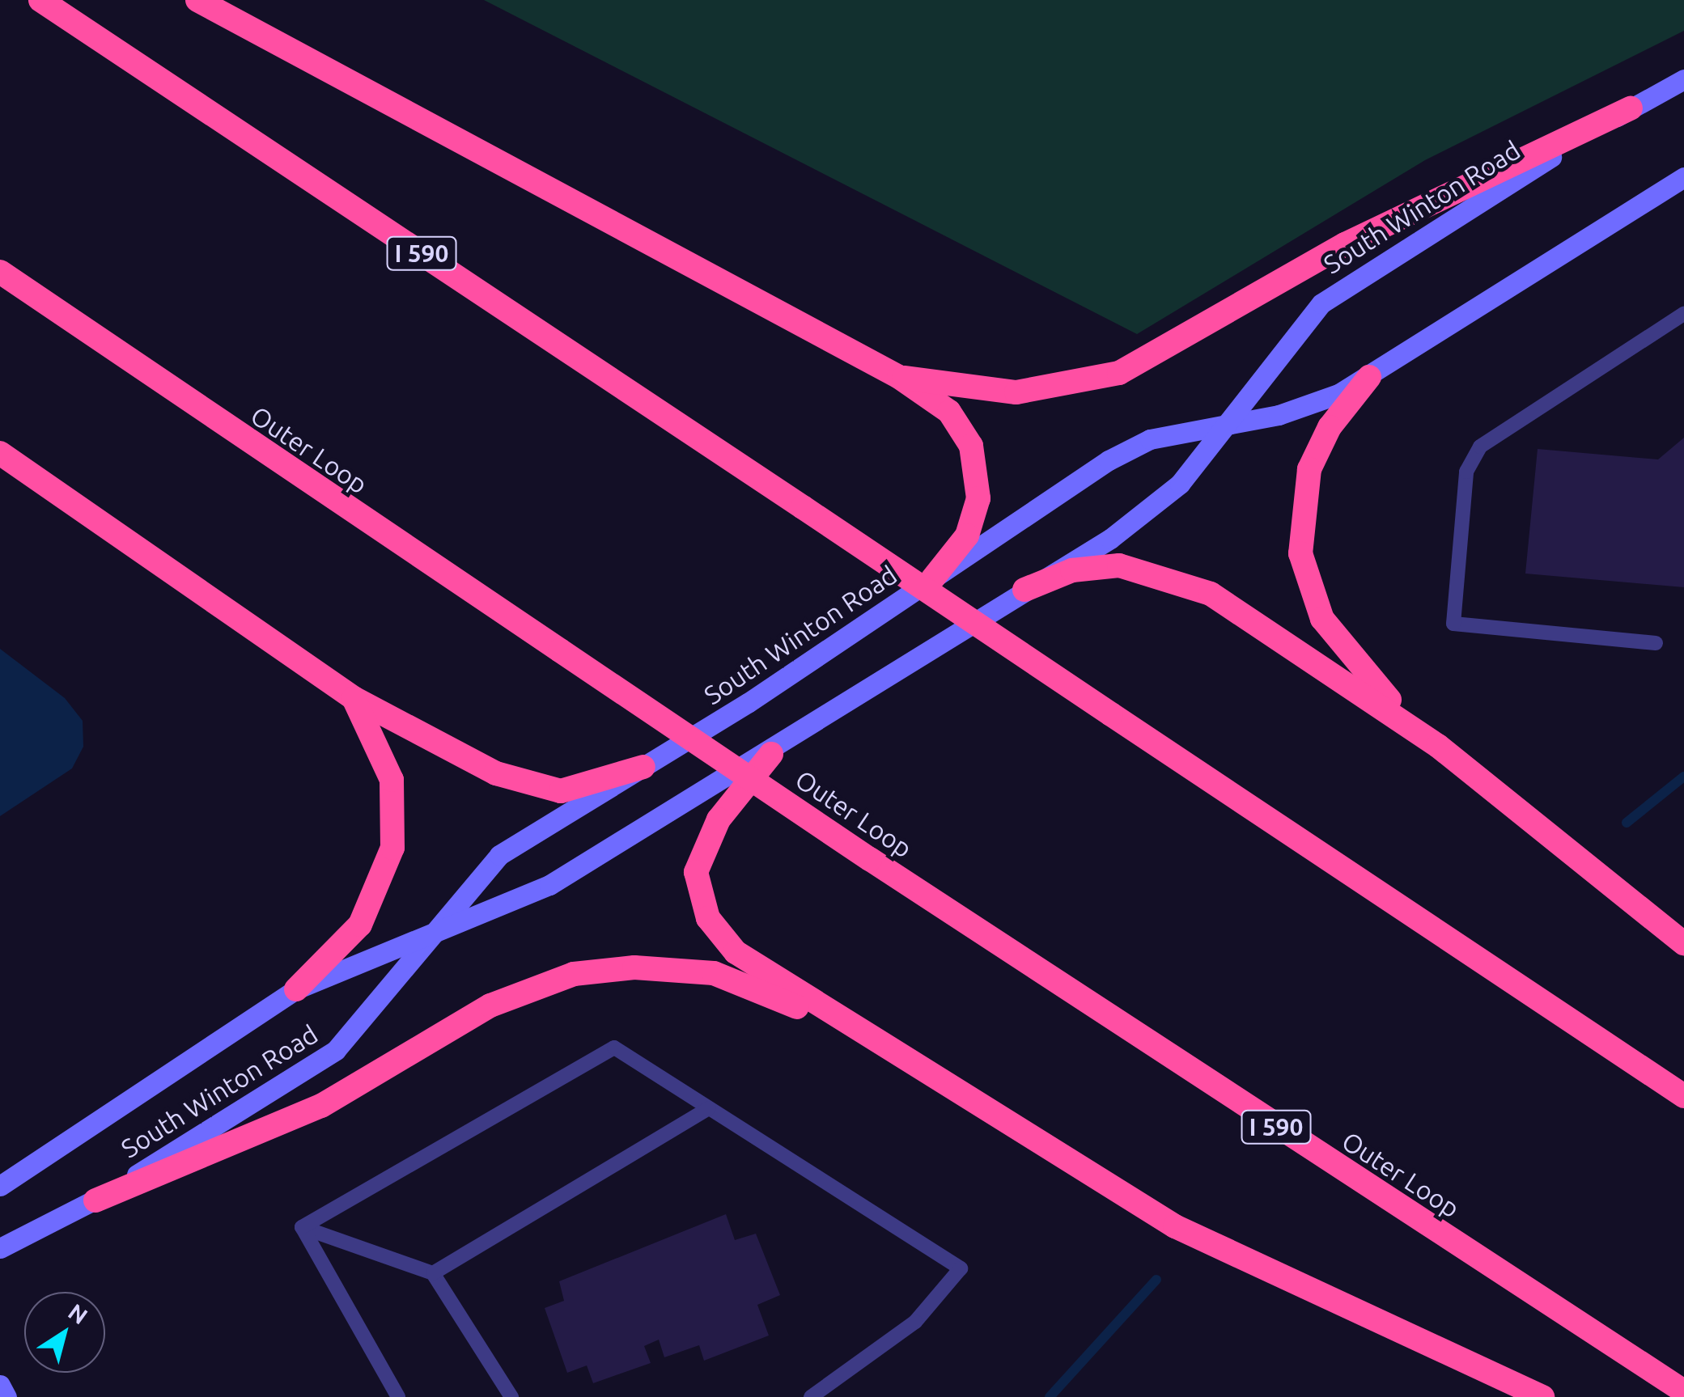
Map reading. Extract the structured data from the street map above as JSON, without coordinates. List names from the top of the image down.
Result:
{
  "streets": {
    "highway": ["I 590", "Outer Loop"],
    "main road": ["South Winton Road"]
  },
  "north": "top right"
}
